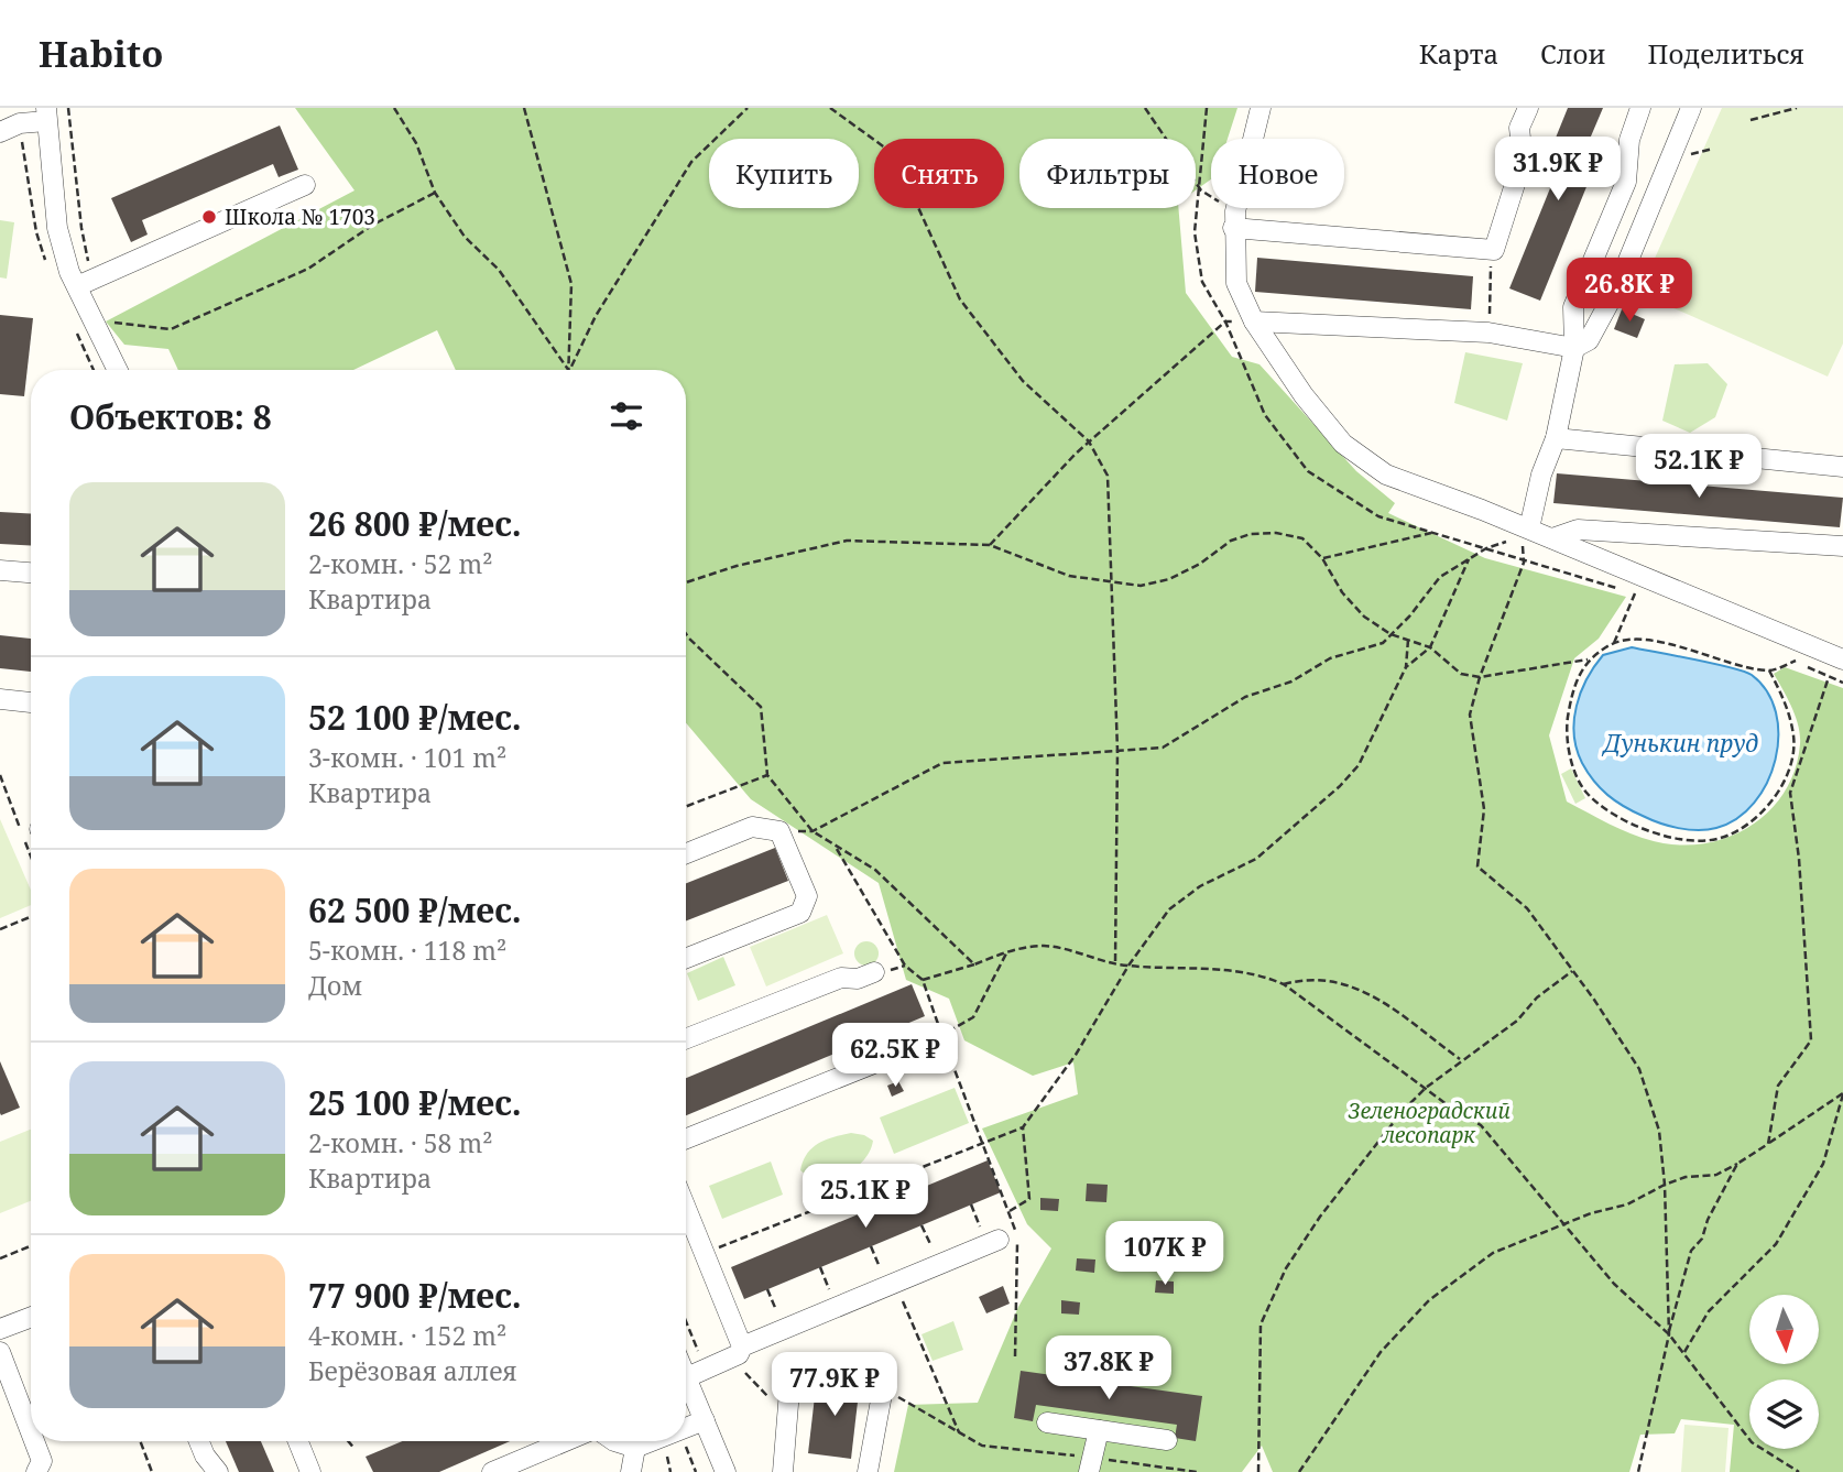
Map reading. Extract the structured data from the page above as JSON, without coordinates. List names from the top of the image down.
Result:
{
  "water": ["Дунькин пруд"],
  "parks": ["Зеленоградский лесопарк"],
  "places": ["Школа № 1703"],
  "north": "bottom",
  "page": {
    "header": "Habito",
    "nav": ["Карта", "Слои", "Поделиться"],
    "price": [
      "31.9K ₽",
      "26.8K ₽",
      "52.1K ₽",
      "62.5K ₽",
      "25.1K ₽",
      "107K ₽",
      "37.8K ₽",
      "77.9K ₽"
    ],
    "chip": [
      "Купить",
      "Снять",
      "Фильтры",
      "Новое"
    ],
    "heading": "Объектов: 8",
    "list": [
      {
        "name": "26 800 ₽/мес.",
        "note": "2-комн. · 52 m² · Квартира"
      },
      {
        "name": "52 100 ₽/мес.",
        "note": "3-комн. · 101 m² · Квартира"
      },
      {
        "name": "62 500 ₽/мес.",
        "note": "5-комн. · 118 m² · Дом"
      },
      {
        "name": "25 100 ₽/мес.",
        "note": "2-комн. · 58 m² · Квартира"
      },
      {
        "name": "77 900 ₽/мес.",
        "note": "4-комн. · 152 m² · Берёзовая аллея"
      }
    ]
  }
}
